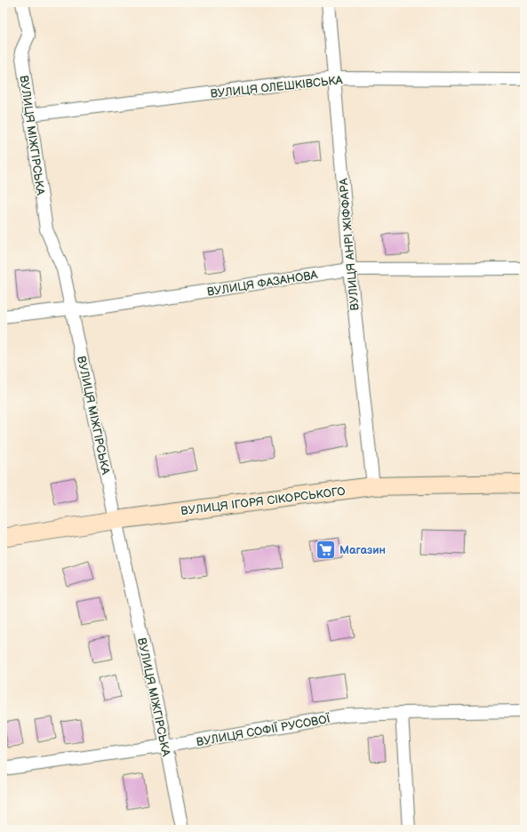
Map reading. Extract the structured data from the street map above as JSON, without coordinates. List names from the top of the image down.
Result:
{
  "streets": {
    "main road": ["ВУЛИЦЯ ІГОРЯ СІКОРСЬКОГО"],
    "street": [
      "ВУЛИЦЯ ОЛЕШКІВСЬКА",
      "ВУЛИЦЯ МІЖГІРСЬКА",
      "ВУЛИЦЯ АНРІ ЖІФФАРА",
      "ВУЛИЦЯ ФАЗАНОВА",
      "ВУЛИЦЯ СОФІЇ РУСОВОЇ"
    ]
  },
  "crossings": [
    ["ВУЛИЦЯ ОЛЕШКІВСЬКА", "ВУЛИЦЯ МІЖГІРСЬКА"],
    ["ВУЛИЦЯ ОЛЕШКІВСЬКА", "ВУЛИЦЯ АНРІ ЖІФФАРА"],
    ["ВУЛИЦЯ МІЖГІРСЬКА", "ВУЛИЦЯ ФАЗАНОВА"],
    ["ВУЛИЦЯ МІЖГІРСЬКА", "ВУЛИЦЯ ІГОРЯ СІКОРСЬКОГО"],
    ["ВУЛИЦЯ МІЖГІРСЬКА", "ВУЛИЦЯ СОФІЇ РУСОВОЇ"],
    ["ВУЛИЦЯ АНРІ ЖІФФАРА", "ВУЛИЦЯ ФАЗАНОВА"],
    ["ВУЛИЦЯ АНРІ ЖІФФАРА", "ВУЛИЦЯ ІГОРЯ СІКОРСЬКОГО"]
  ],
  "places": {
    "supermarket": ["Магазин"]
  }
}
